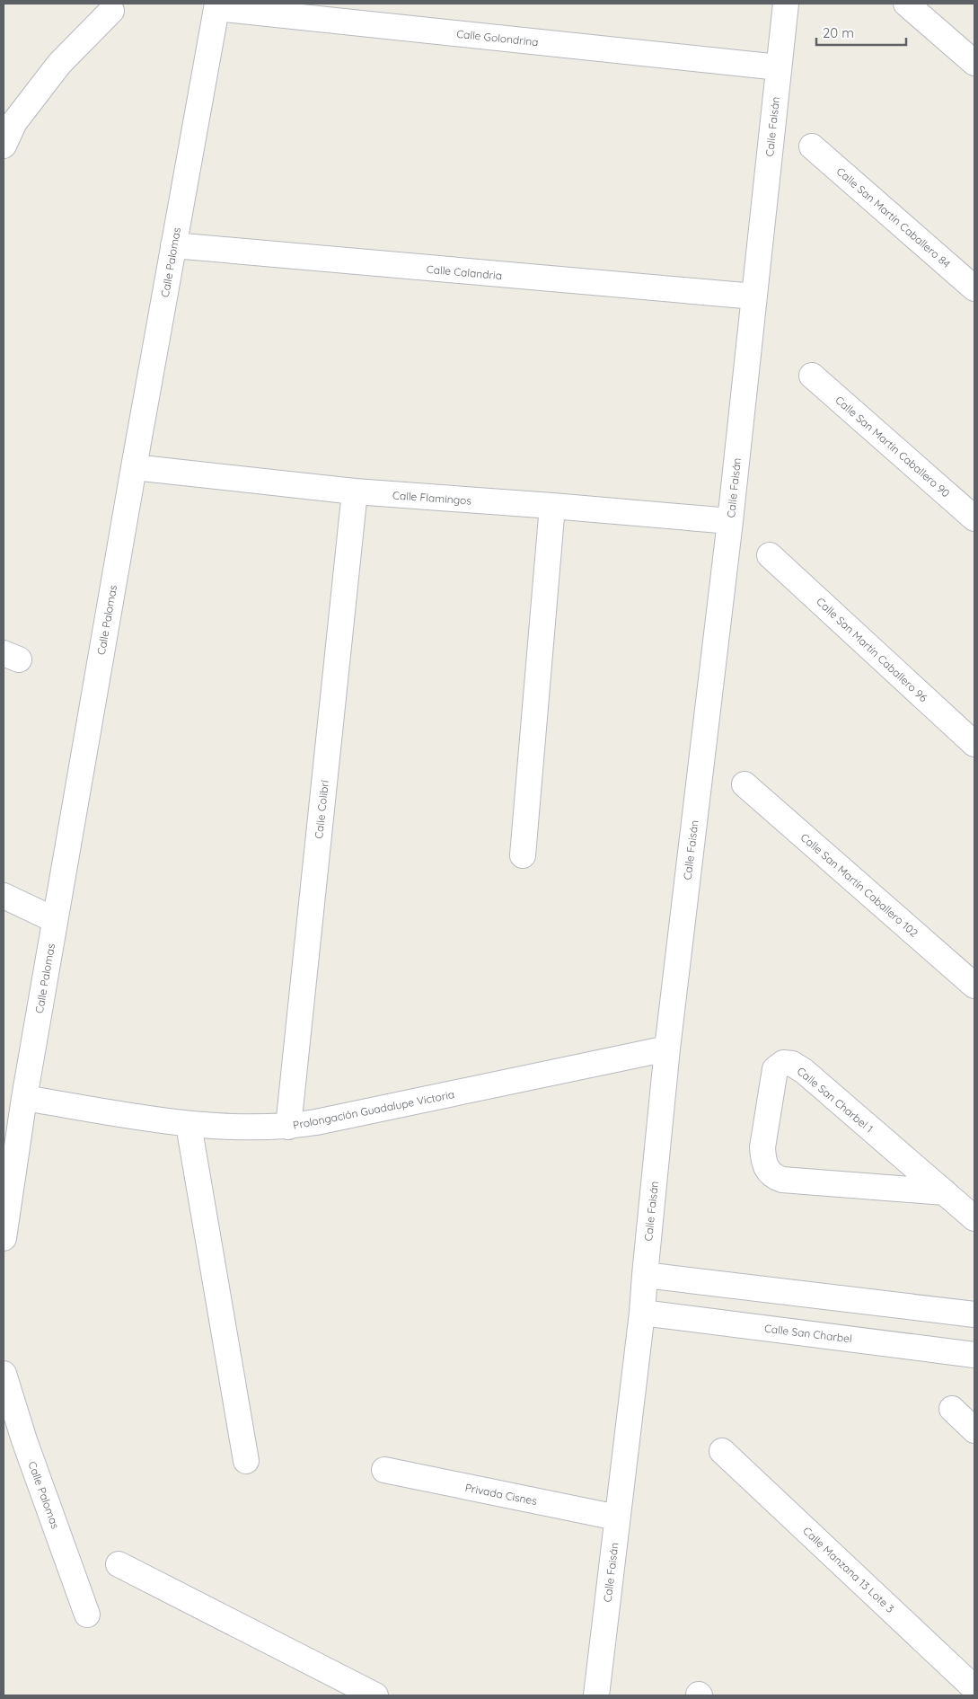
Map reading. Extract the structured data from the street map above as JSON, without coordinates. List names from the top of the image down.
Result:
{
  "streets": {
    "street": [
      "Calle Golondrina",
      "Calle Faisán",
      "Calle San Martín Caballero 84",
      "Calle Palomas",
      "Calle Calandria",
      "Calle San Martín Caballero 90",
      "Calle Flamingos",
      "Calle San Martín Caballero 96",
      "Calle Colibrí",
      "Calle San Martín Caballero 102",
      "Calle San Charbel 1",
      "Prolongación Guadalupe Victoria",
      "Calle San Charbel",
      "Privada Cisnes",
      "Calle Manzana 13 Lote 3"
    ]
  },
  "crossings": [
    ["Calle Golondrina", "Calle Faisán"],
    ["Calle Golondrina", "Calle Palomas"],
    ["Calle Faisán", "Calle Calandria"],
    ["Calle Faisán", "Calle Flamingos"],
    ["Calle Faisán", "Prolongación Guadalupe Victoria"],
    ["Calle Faisán", "Calle San Charbel"],
    ["Calle Faisán", "Privada Cisnes"],
    ["Calle Palomas", "Calle Calandria"],
    ["Calle Palomas", "Calle Flamingos"],
    ["Calle Palomas", "Prolongación Guadalupe Victoria"],
    ["Calle Flamingos", "Calle Colibrí"],
    ["Calle Colibrí", "Prolongación Guadalupe Victoria"]
  ],
  "scale_bar": "20 m"
}
